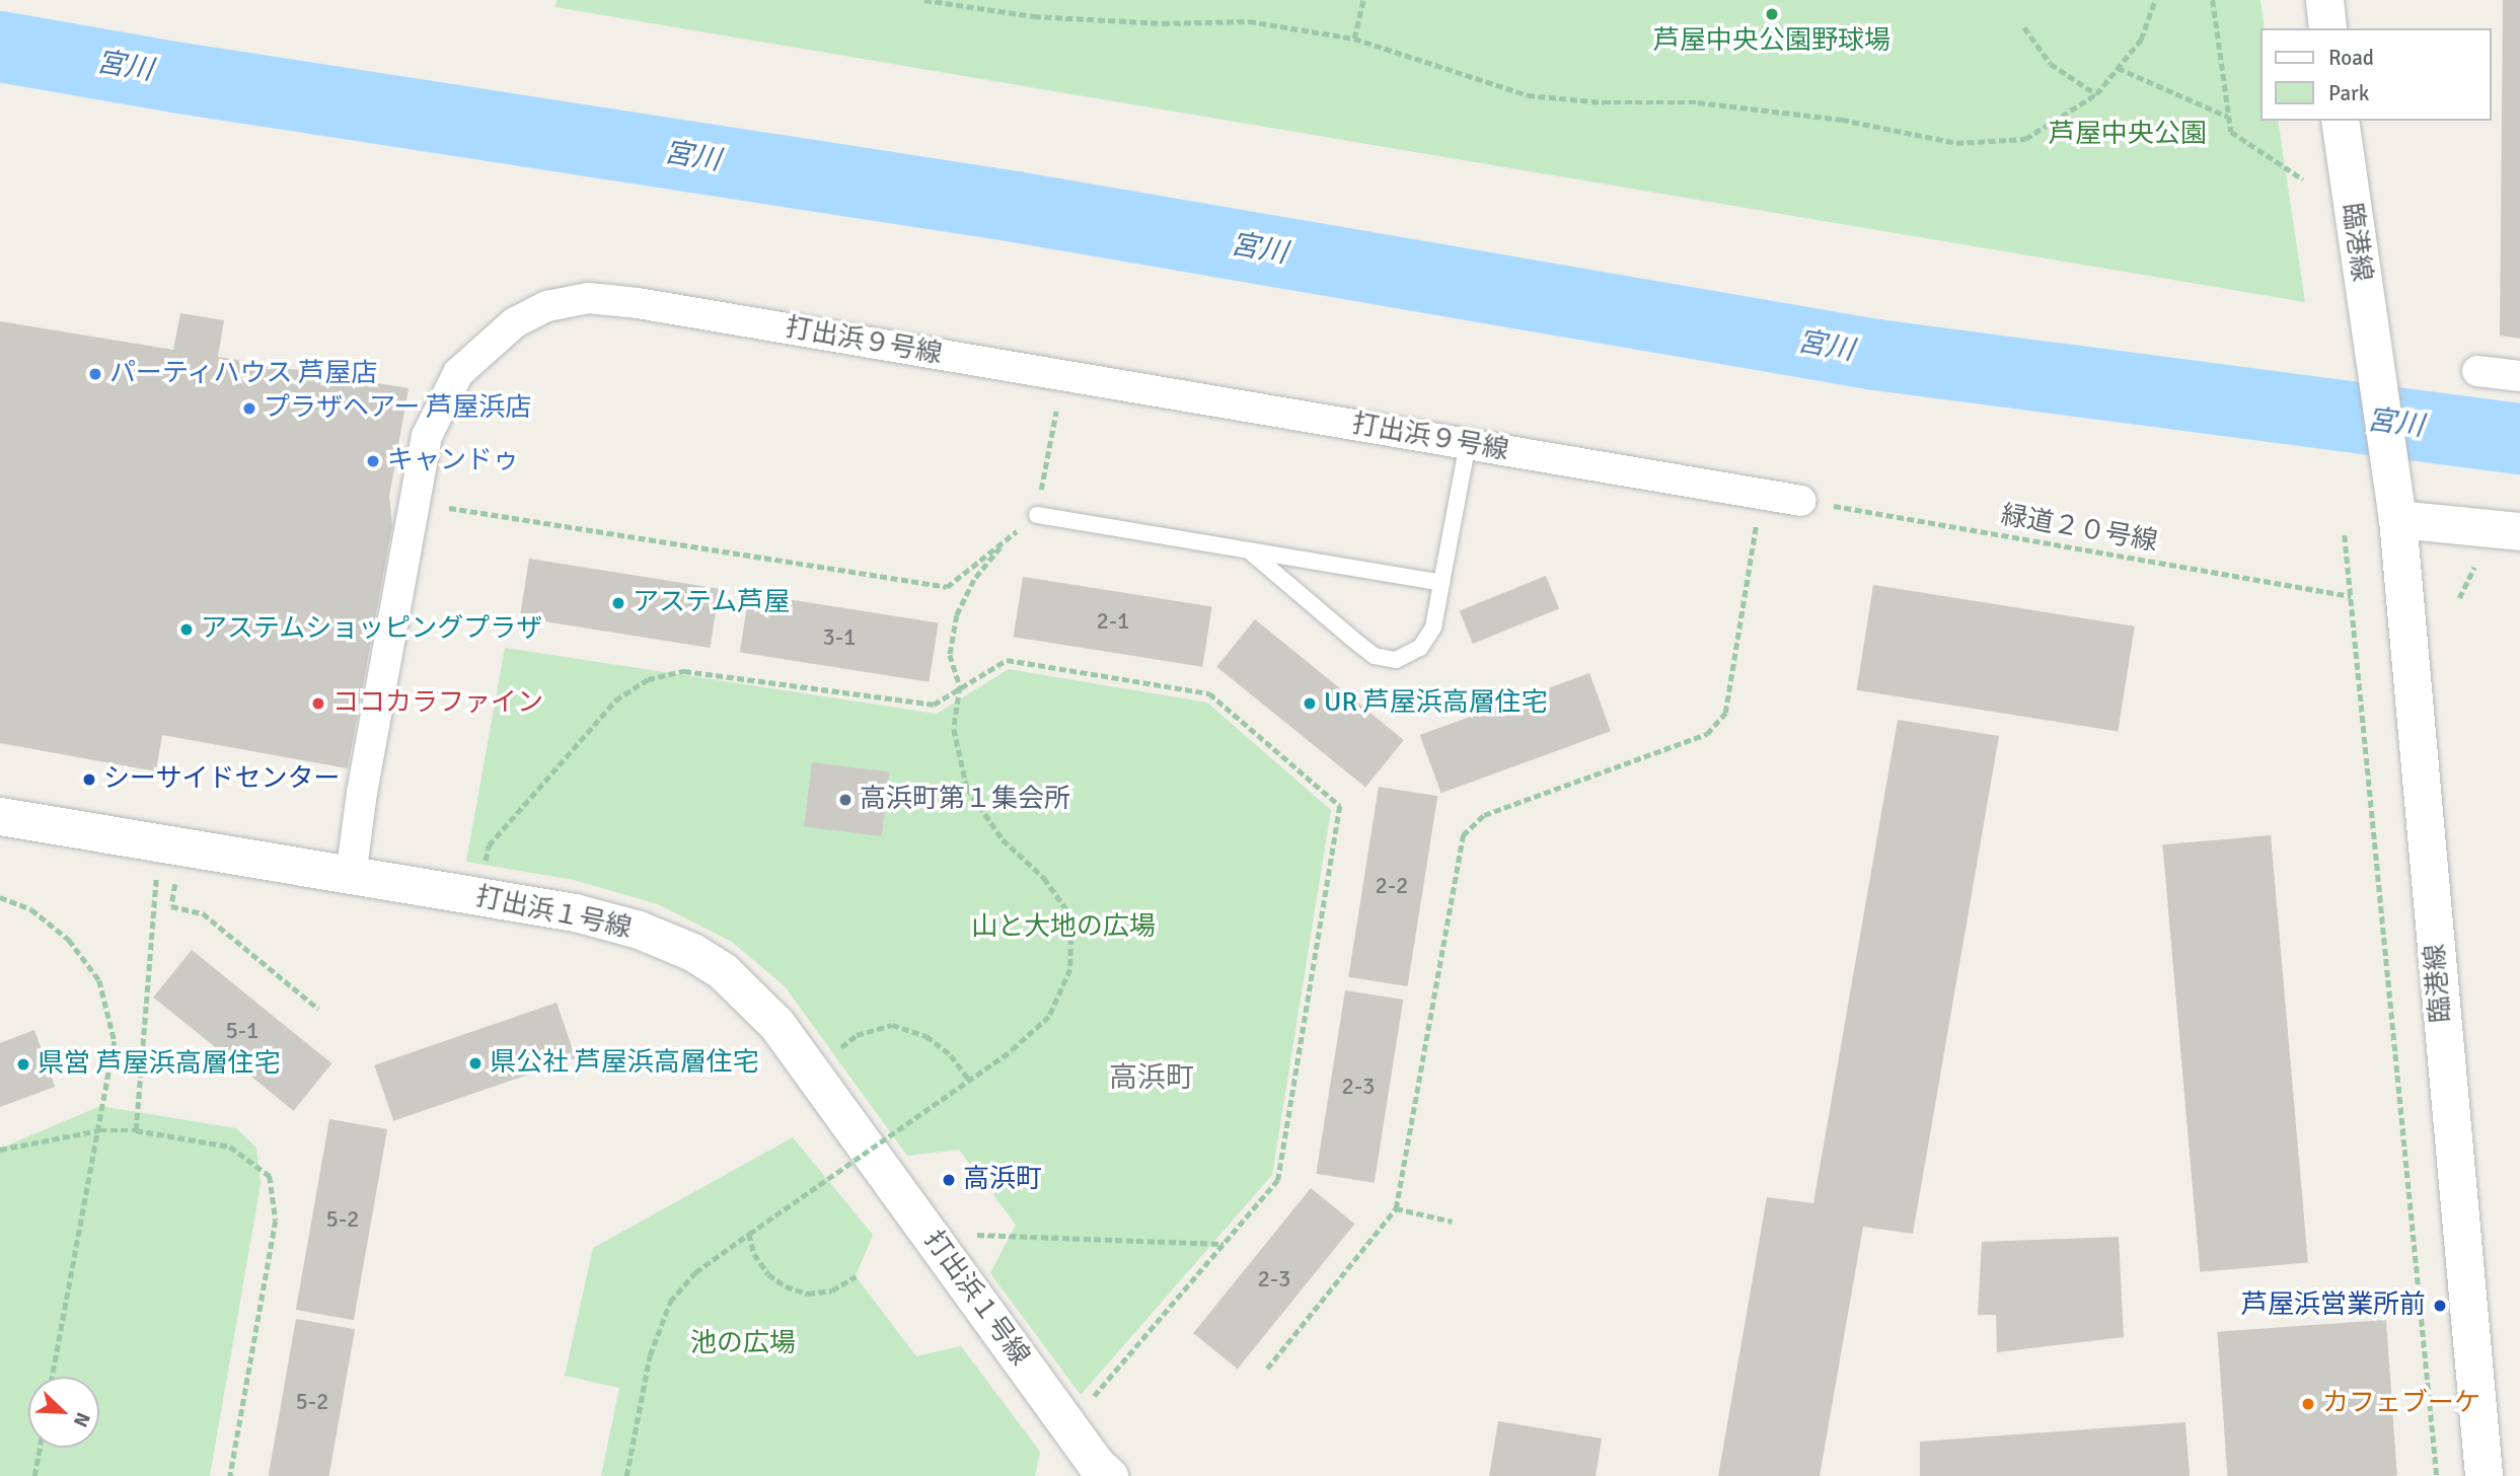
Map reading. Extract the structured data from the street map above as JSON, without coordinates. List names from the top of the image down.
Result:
{
  "streets": {
    "street": ["臨港線", "打出浜９号線", "打出浜１号線"],
    "path": ["緑道２０号線"]
  },
  "crossings": [
    ["打出浜９号線", "緑道２０号線"],
    ["打出浜９号線", "打出浜１号線"]
  ],
  "districts": ["高浜町"],
  "water": ["宮川"],
  "parks": ["芦屋中央公園", "山と大地の広場", "池の広場"],
  "places": [
    "芦屋中央公園野球場",
    "パーティハウス 芦屋店",
    "プラザヘアー 芦屋浜店",
    "キャンドゥ",
    "アステム芦屋",
    "アステムショッピングプラザ",
    "ココカラファイン",
    "UR 芦屋浜高層住宅",
    "シーサイドセンター",
    "高浜町第１集会所",
    "県公社 芦屋浜高層住宅",
    "県営 芦屋浜高層住宅",
    "高浜町",
    "芦屋浜営業所前",
    "カフェブーケ"
  ],
  "house_numbers": [
    "2-1",
    "3-1",
    "2-2",
    "5-1",
    "2-3",
    "5-2",
    "2-3",
    "5-2"
  ],
  "legend": ["Road", "Park"],
  "north": "bottom right"
}
